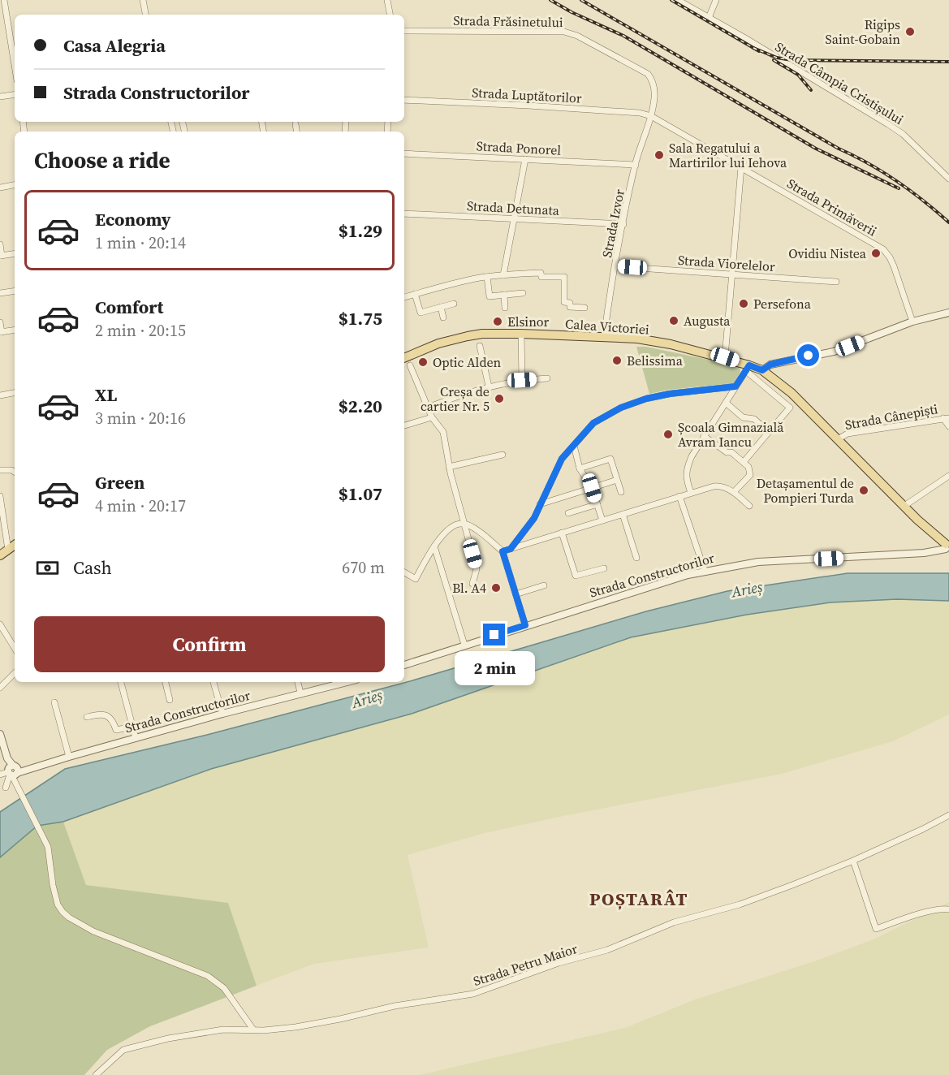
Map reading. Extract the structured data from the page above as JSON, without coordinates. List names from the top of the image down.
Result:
{
  "streets": {
    "main road": ["Calea Victoriei"],
    "street": [
      "Strada Frăsinetului",
      "Strada Câmpia Cristișului",
      "Strada Luptătorilor",
      "Strada Ponorel",
      "Strada Primăverii",
      "Strada Detunata",
      "Strada Izvor",
      "Strada Viorelelor",
      "Strada Cânepiști",
      "Strada Constructorilor",
      "Strada Petru Maior"
    ]
  },
  "crossings": [
    ["Strada Frăsinetului", "Strada Luptătorilor"],
    ["Strada Frăsinetului", "Strada Primăverii"],
    ["Strada Frăsinetului", "Strada Izvor"],
    ["Strada Luptătorilor", "Strada Primăverii"],
    ["Strada Luptătorilor", "Strada Izvor"],
    ["Strada Ponorel", "Strada Izvor"],
    ["Strada Primăverii", "Strada Izvor"],
    ["Strada Detunata", "Strada Izvor"],
    ["Strada Izvor", "Strada Viorelelor"],
    ["Strada Izvor", "Calea Victoriei"],
    ["Calea Victoriei", "Strada Cânepiști"],
    ["Calea Victoriei", "Strada Constructorilor"]
  ],
  "districts": ["POȘTARÂT"],
  "water": ["Arieș"],
  "places": [
    "Rigips Saint-Gobain",
    "Sala Regatului a Martirilor lui Iehova",
    "Ovidiu Nistea",
    "Persefona",
    "Augusta",
    "Elsinor",
    "Belissima",
    "Optic Alden",
    "Creșa de cartier Nr. 5",
    "Școala Gimnazială Avram Iancu",
    "Detașamentul de Pompieri Turda",
    "Bl. A4"
  ],
  "page": {
    "banner": ["Casa Alegria", "Strada Constructorilor"],
    "heading": "Choose a ride",
    "list": [
      {
        "name": "Economy",
        "note": "1 min · 20:14",
        "value": "$1.29"
      },
      {
        "name": "Comfort",
        "note": "2 min · 20:15",
        "value": "$1.75"
      },
      {
        "name": "XL",
        "note": "3 min · 20:16",
        "value": "$2.20"
      },
      {
        "name": "Green",
        "note": "4 min · 20:17",
        "value": "$1.07"
      }
    ],
    "pay": ["Cash", "670 m"],
    "buttons": "Confirm",
    "bubble": "2 min"
  }
}
